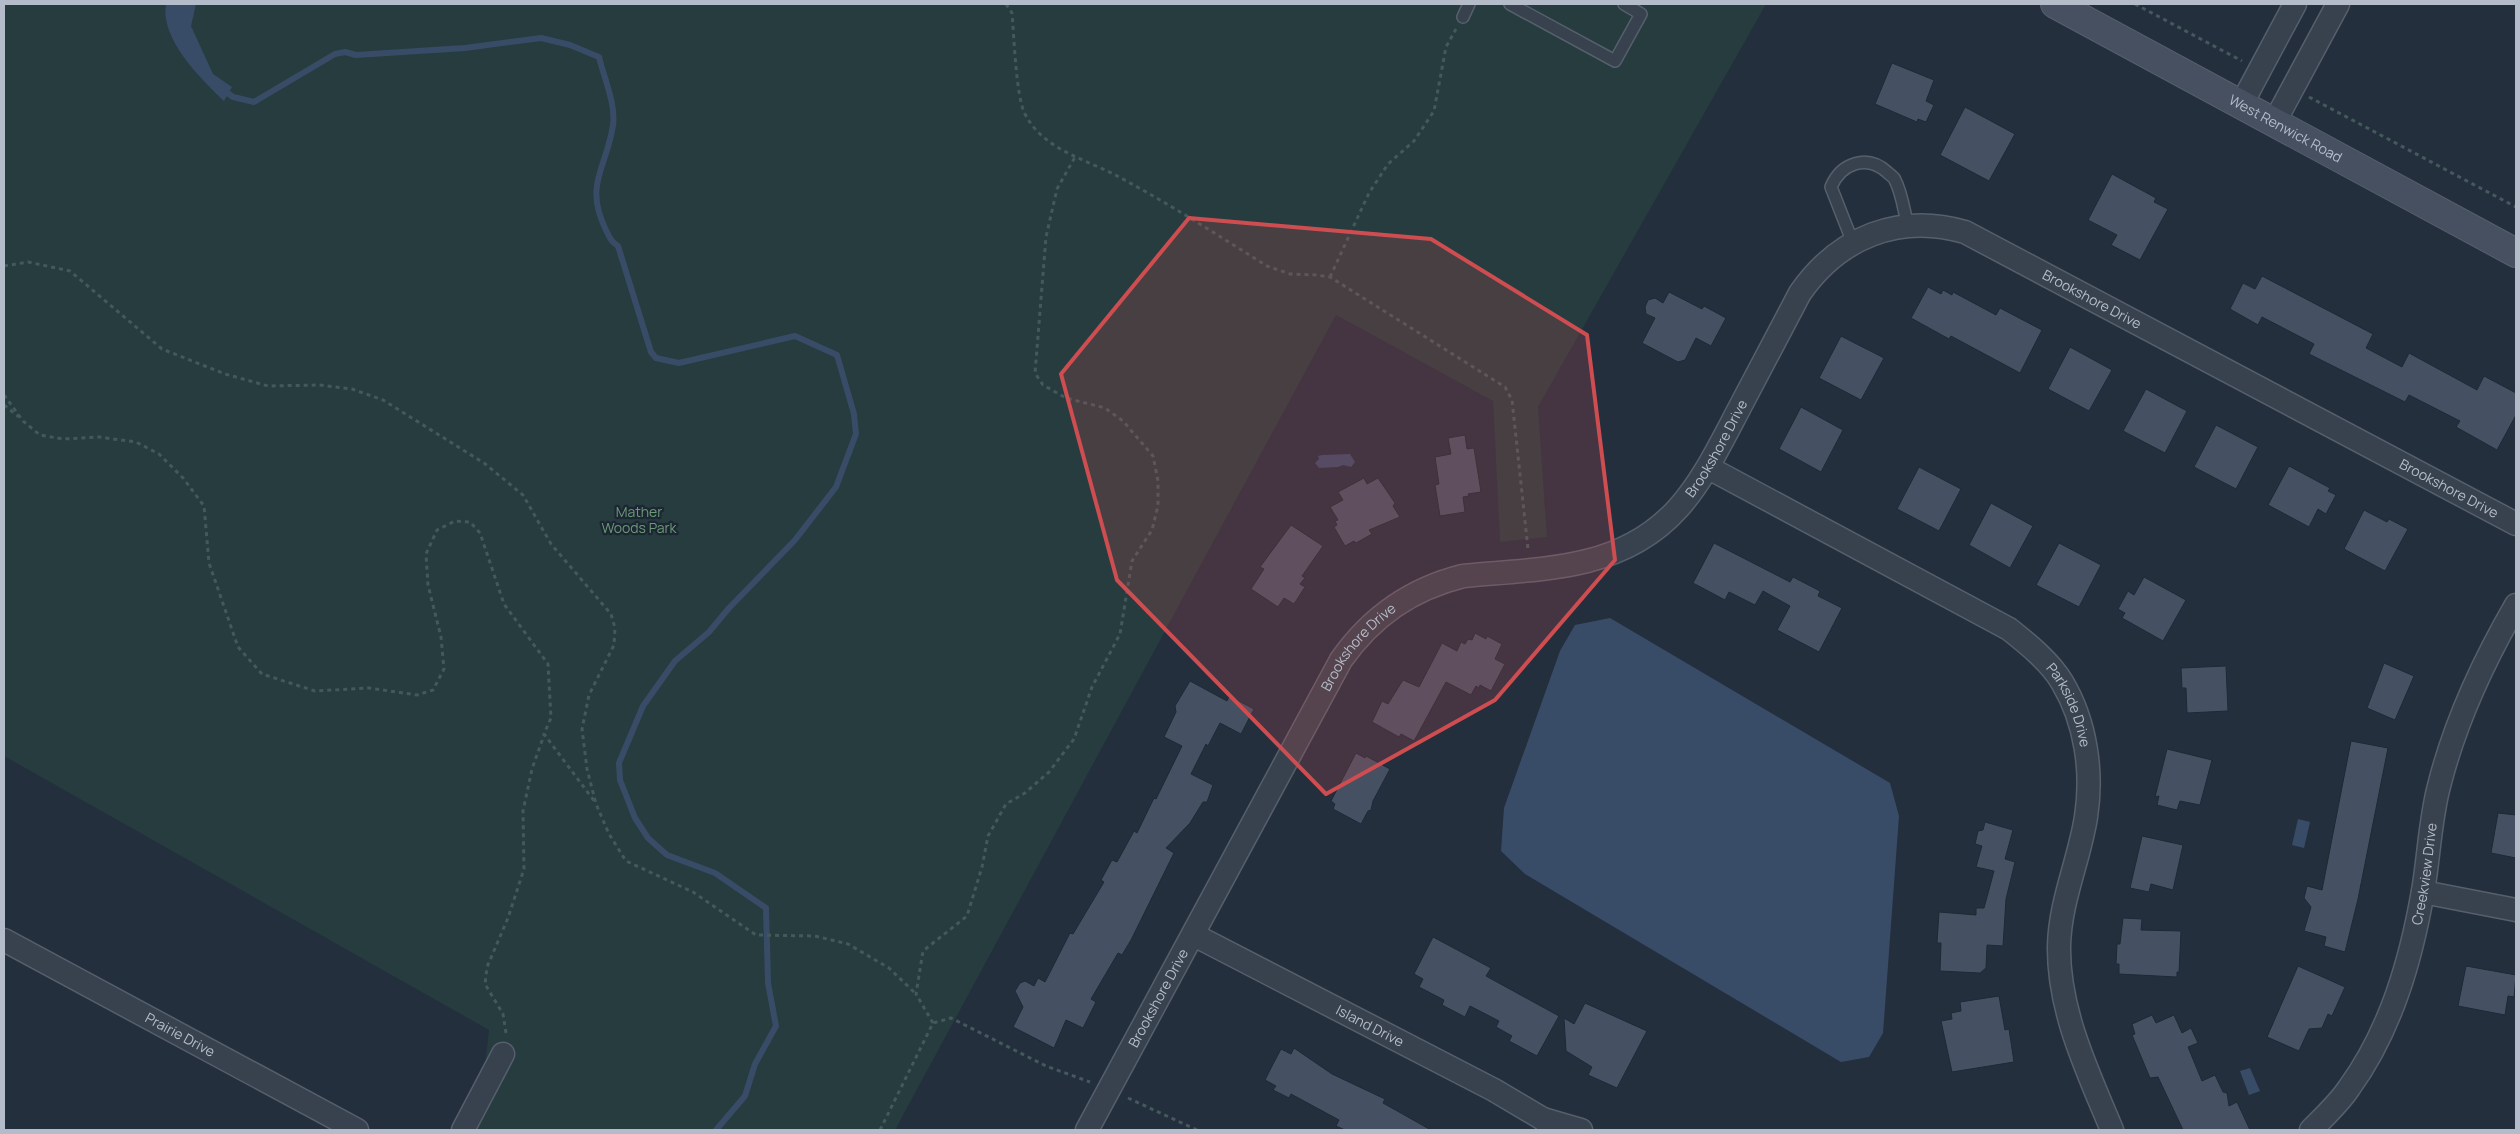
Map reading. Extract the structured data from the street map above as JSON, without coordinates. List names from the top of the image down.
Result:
{
  "streets": {
    "street": [
      "West Renwick Road",
      "Brookshore Drive",
      "Parkside Drive",
      "Creekview Drive",
      "Island Drive",
      "Prairie Drive"
    ]
  },
  "crossings": [
    ["Brookshore Drive", "Parkside Drive"],
    ["Brookshore Drive", "Island Drive"]
  ],
  "parks": ["Mather Woods Park"]
}
